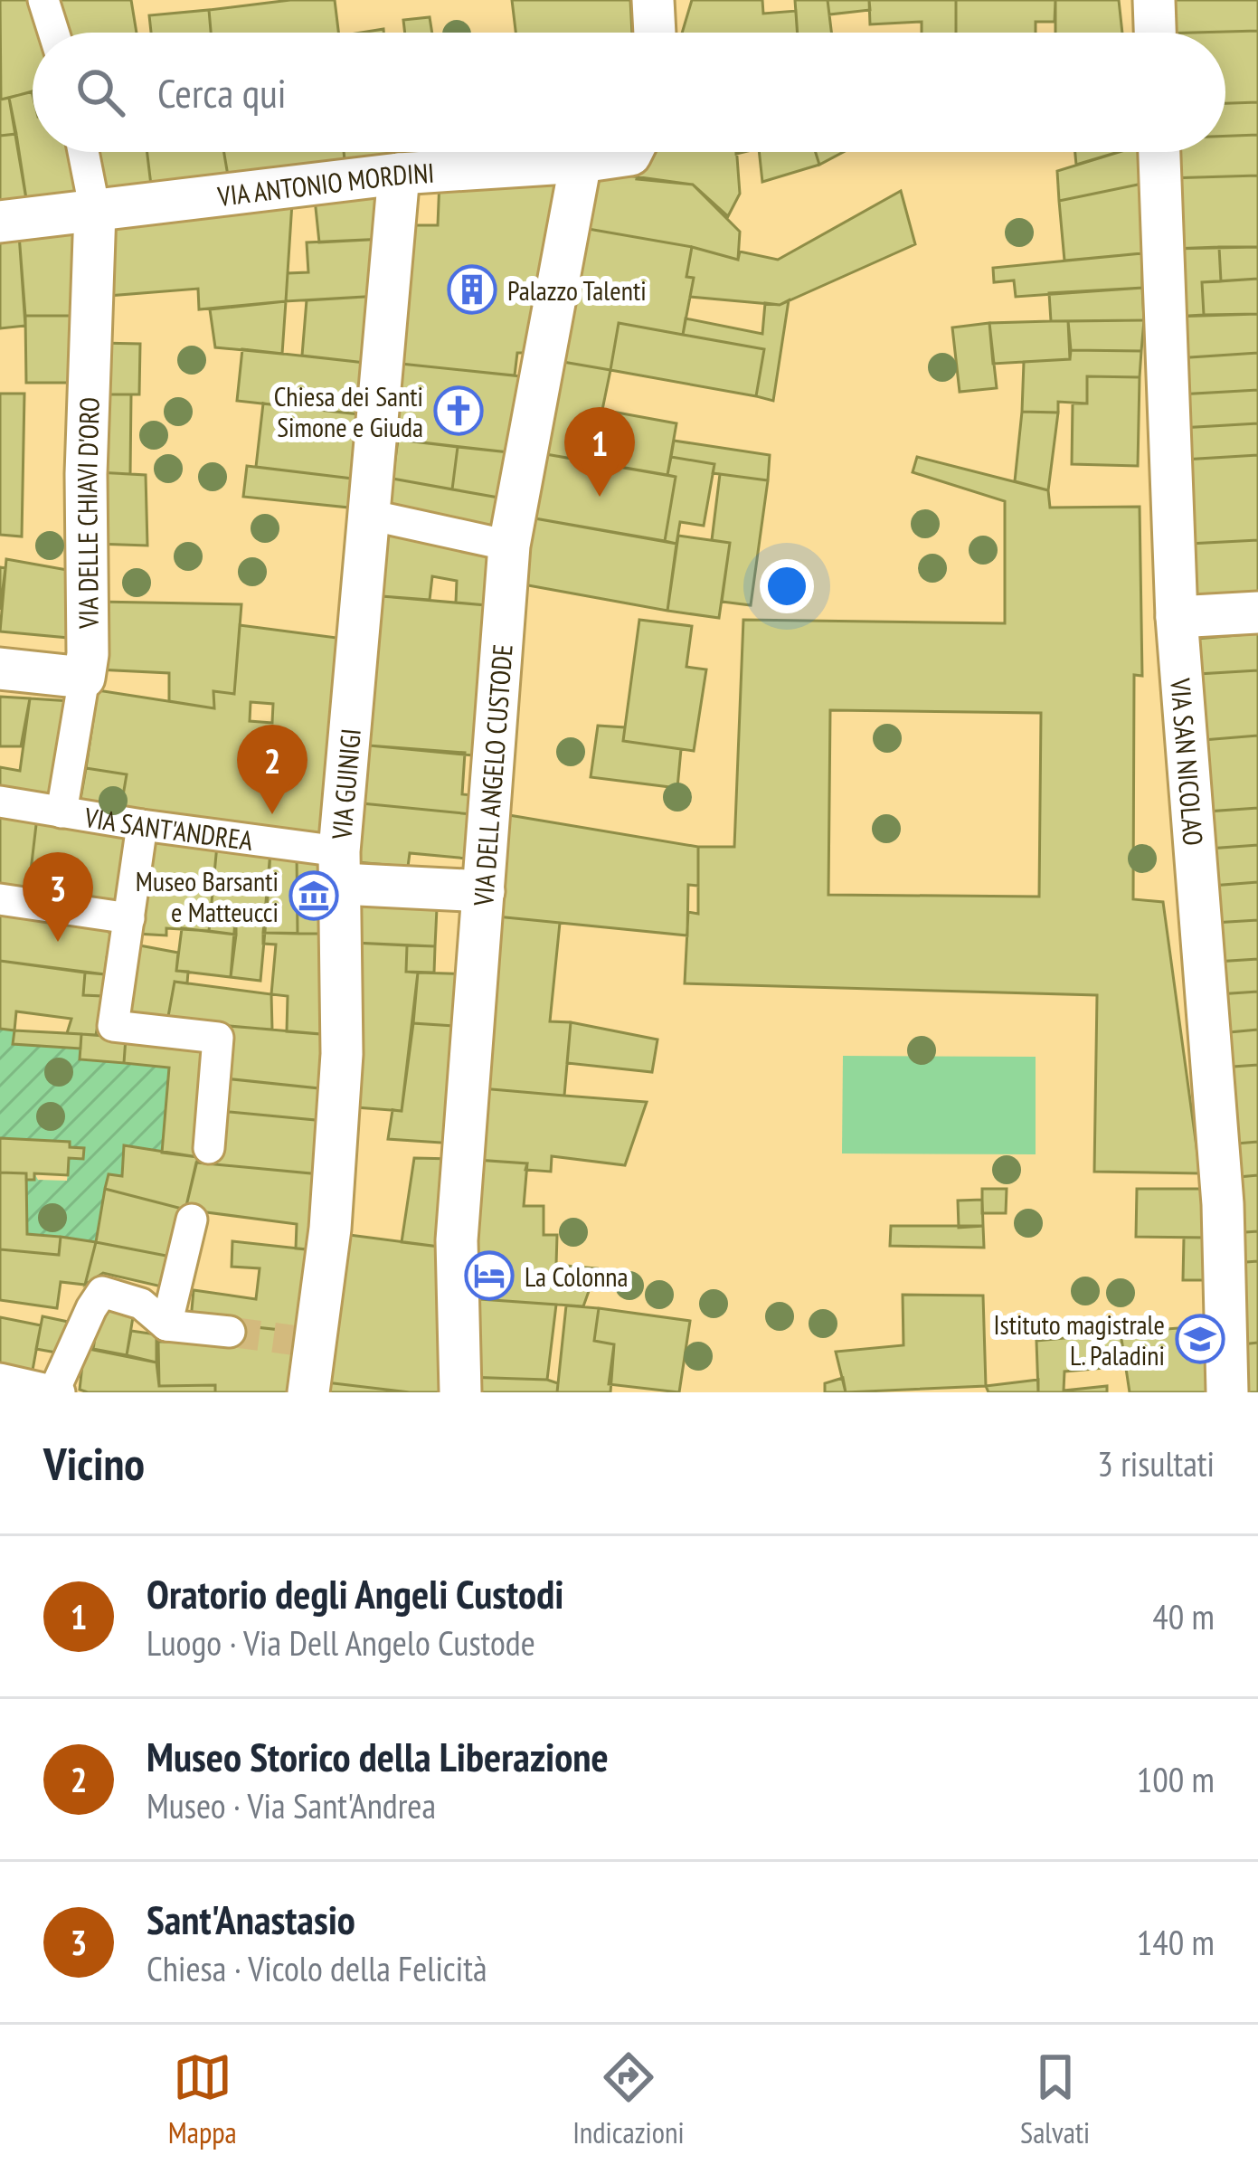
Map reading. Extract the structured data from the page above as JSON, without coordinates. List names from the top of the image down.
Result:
{
  "streets": {
    "street": [
      "VIA ANTONIO MORDINI",
      "VIA DELLE CHIAVI D'ORO",
      "VIA SAN NICOLAO",
      "VIA DELL ANGELO CUSTODE",
      "VIA GUINIGI",
      "VIA SANT'ANDREA"
    ]
  },
  "crossings": [
    ["VIA ANTONIO MORDINI", "VIA DELLE CHIAVI D'ORO"],
    ["VIA ANTONIO MORDINI", "VIA DELL ANGELO CUSTODE"],
    ["VIA ANTONIO MORDINI", "VIA GUINIGI"],
    ["VIA DELLE CHIAVI D'ORO", "VIA SANT'ANDREA"],
    ["VIA GUINIGI", "VIA SANT'ANDREA"]
  ],
  "places": {
    "building": ["Palazzo Talenti"],
    "church": ["Chiesa dei Santi Simone e Giuda"],
    "museum": ["Museo Barsanti e Matteucci"],
    "hotel": ["La Colonna"],
    "school or university": ["Istituto magistrale L. Paladini"]
  },
  "page": {
    "search": "Cerca qui",
    "pins": ["1", "2", "3"],
    "heading": ["Vicino", "3 risultati"],
    "list": [
      {
        "mark": "1",
        "name": "Oratorio degli Angeli Custodi",
        "note": "Luogo · Via Dell Angelo Custode",
        "value": "40 m"
      },
      {
        "mark": "2",
        "name": "Museo Storico della Liberazione",
        "note": "Museo · Via Sant'Andrea",
        "value": "100 m"
      },
      {
        "mark": "3",
        "name": "Sant'Anastasio",
        "note": "Chiesa · Vicolo della Felicità",
        "value": "140 m"
      }
    ],
    "nav": ["Mappa", "Indicazioni", "Salvati"]
  }
}
